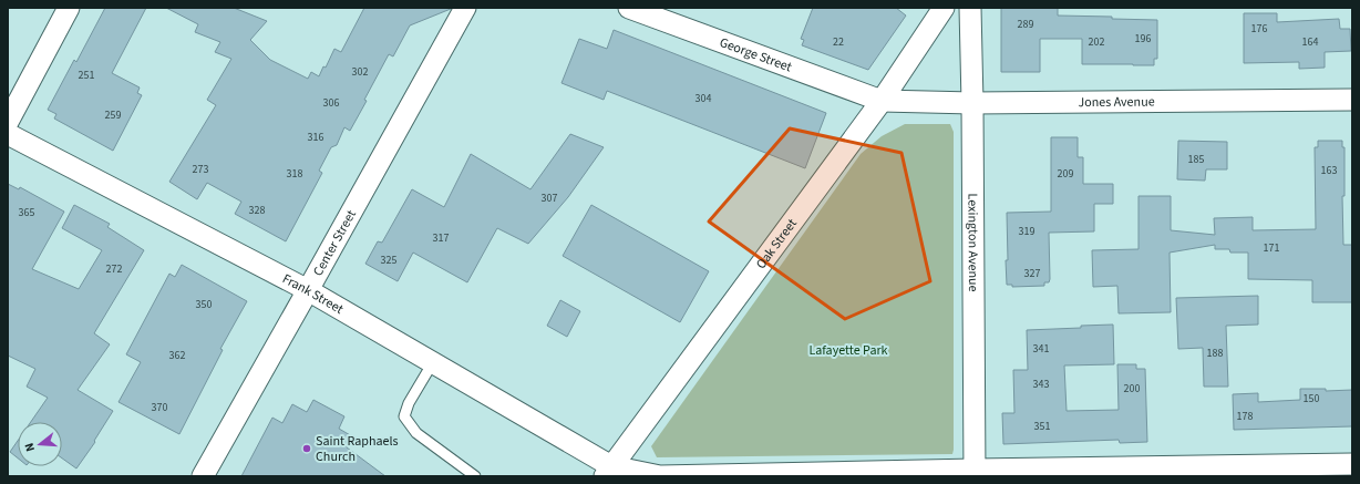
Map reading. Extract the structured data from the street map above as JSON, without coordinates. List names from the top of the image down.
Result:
{
  "streets": {
    "street": [
      "George Street",
      "Jones Avenue",
      "Lexington Avenue",
      "Center Street",
      "Oak Street",
      "Frank Street"
    ]
  },
  "crossings": [
    ["George Street", "Jones Avenue"],
    ["George Street", "Oak Street"],
    ["Jones Avenue", "Lexington Avenue"],
    ["Jones Avenue", "Oak Street"],
    ["Lexington Avenue", "Frank Street"],
    ["Center Street", "Frank Street"],
    ["Oak Street", "Frank Street"]
  ],
  "parks": ["Lafayette Park"],
  "places": ["Saint Raphaels Church"],
  "house_numbers": [
    "289",
    "176",
    "196",
    "22",
    "202",
    "164",
    "302",
    "251",
    "304",
    "306",
    "259",
    "316",
    "185",
    "273",
    "163",
    "318",
    "209",
    "307",
    "328",
    "365",
    "319",
    "317",
    "171",
    "325",
    "272",
    "327",
    "350",
    "341",
    "188",
    "362",
    "343",
    "200",
    "150",
    "370",
    "178",
    "351"
  ],
  "north": "left"
}
